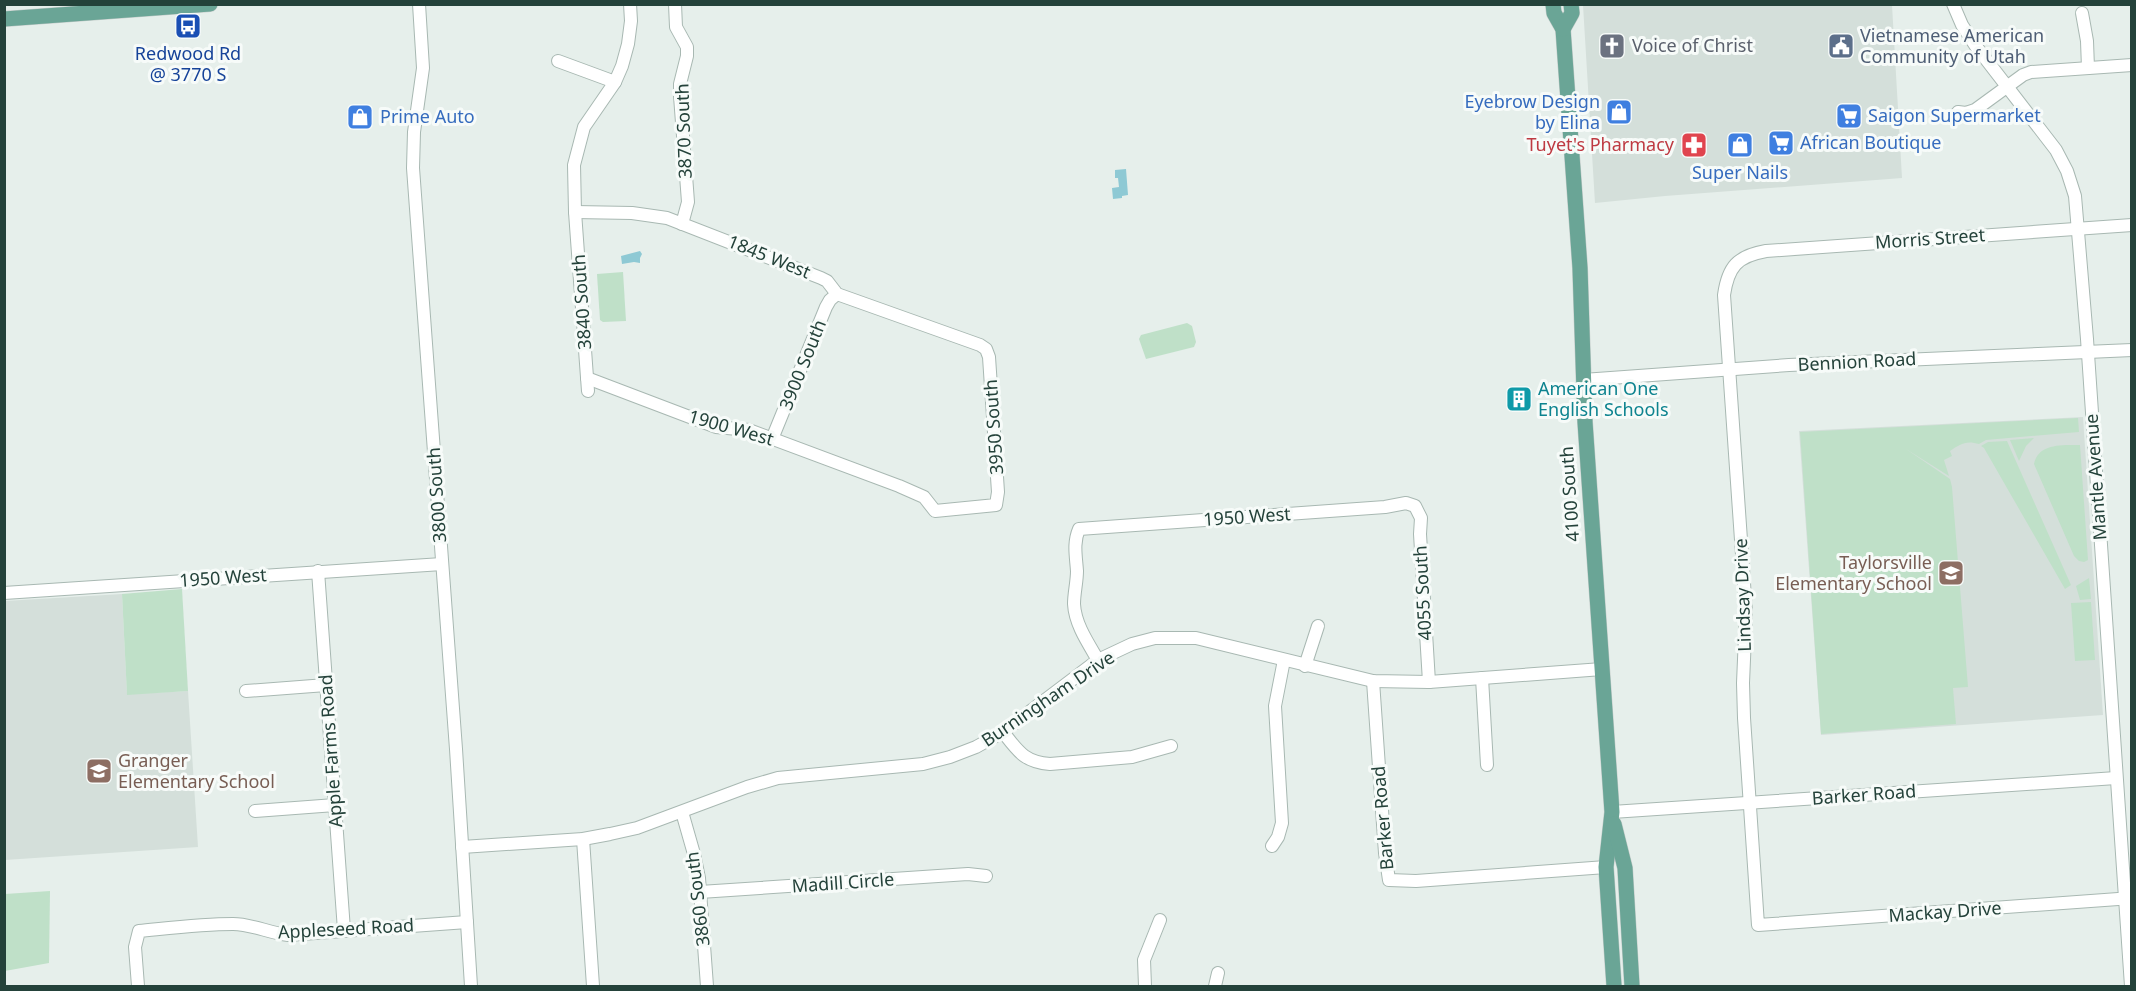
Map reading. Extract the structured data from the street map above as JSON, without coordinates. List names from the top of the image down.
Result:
{
  "streets": {
    "main road": ["4100 South"],
    "street": [
      "3870 South",
      "Morris Street",
      "1845 West",
      "3840 South",
      "Bennion Road",
      "3900 South",
      "3950 South",
      "1900 West",
      "Mantle Avenue",
      "3800 South",
      "1950 West",
      "4055 South",
      "Lindsay Drive",
      "Burningham Drive",
      "Apple Farms Road",
      "Barker Road",
      "Madill Circle",
      "3860 South",
      "Mackay Drive",
      "Appleseed Road"
    ]
  },
  "crossings": [
    ["3870 South", "1845 West"],
    ["Morris Street", "Mantle Avenue"],
    ["Morris Street", "Lindsay Drive"],
    ["1845 West", "3840 South"],
    ["1845 West", "3900 South"],
    ["1845 West", "3950 South"],
    ["3840 South", "1900 West"],
    ["Bennion Road", "Mantle Avenue"],
    ["Bennion Road", "4100 South"],
    ["Bennion Road", "Lindsay Drive"],
    ["3900 South", "1900 West"],
    ["3950 South", "1900 West"],
    ["Mantle Avenue", "Barker Road"],
    ["Mantle Avenue", "Mackay Drive"],
    ["4100 South", "Burningham Drive"],
    ["4100 South", "Barker Road"],
    ["3800 South", "1950 West"],
    ["3800 South", "Burningham Drive"],
    ["3800 South", "Appleseed Road"],
    ["1950 West", "4055 South"],
    ["1950 West", "Burningham Drive"],
    ["1950 West", "Apple Farms Road"],
    ["4055 South", "Burningham Drive"],
    ["Lindsay Drive", "Barker Road"],
    ["Lindsay Drive", "Mackay Drive"],
    ["Burningham Drive", "Barker Road"],
    ["Burningham Drive", "3860 South"],
    ["Apple Farms Road", "Appleseed Road"],
    ["Madill Circle", "3860 South"]
  ],
  "places": {
    "bus stop": ["Redwood Rd @ 3770 S"],
    "church": ["Voice of Christ"],
    "public building": ["Vietnamese American Community of Utah"],
    "shop": ["Eyebrow Design by Elina", "Prime Auto", "Super Nails"],
    "supermarket": ["Saigon Supermarket", "African Boutique"],
    "pharmacy": ["Tuyet's Pharmacy"],
    "building": ["American One English Schools"],
    "school or university": ["Taylorsville Elementary School", "Granger Elementary School"]
  }
}
